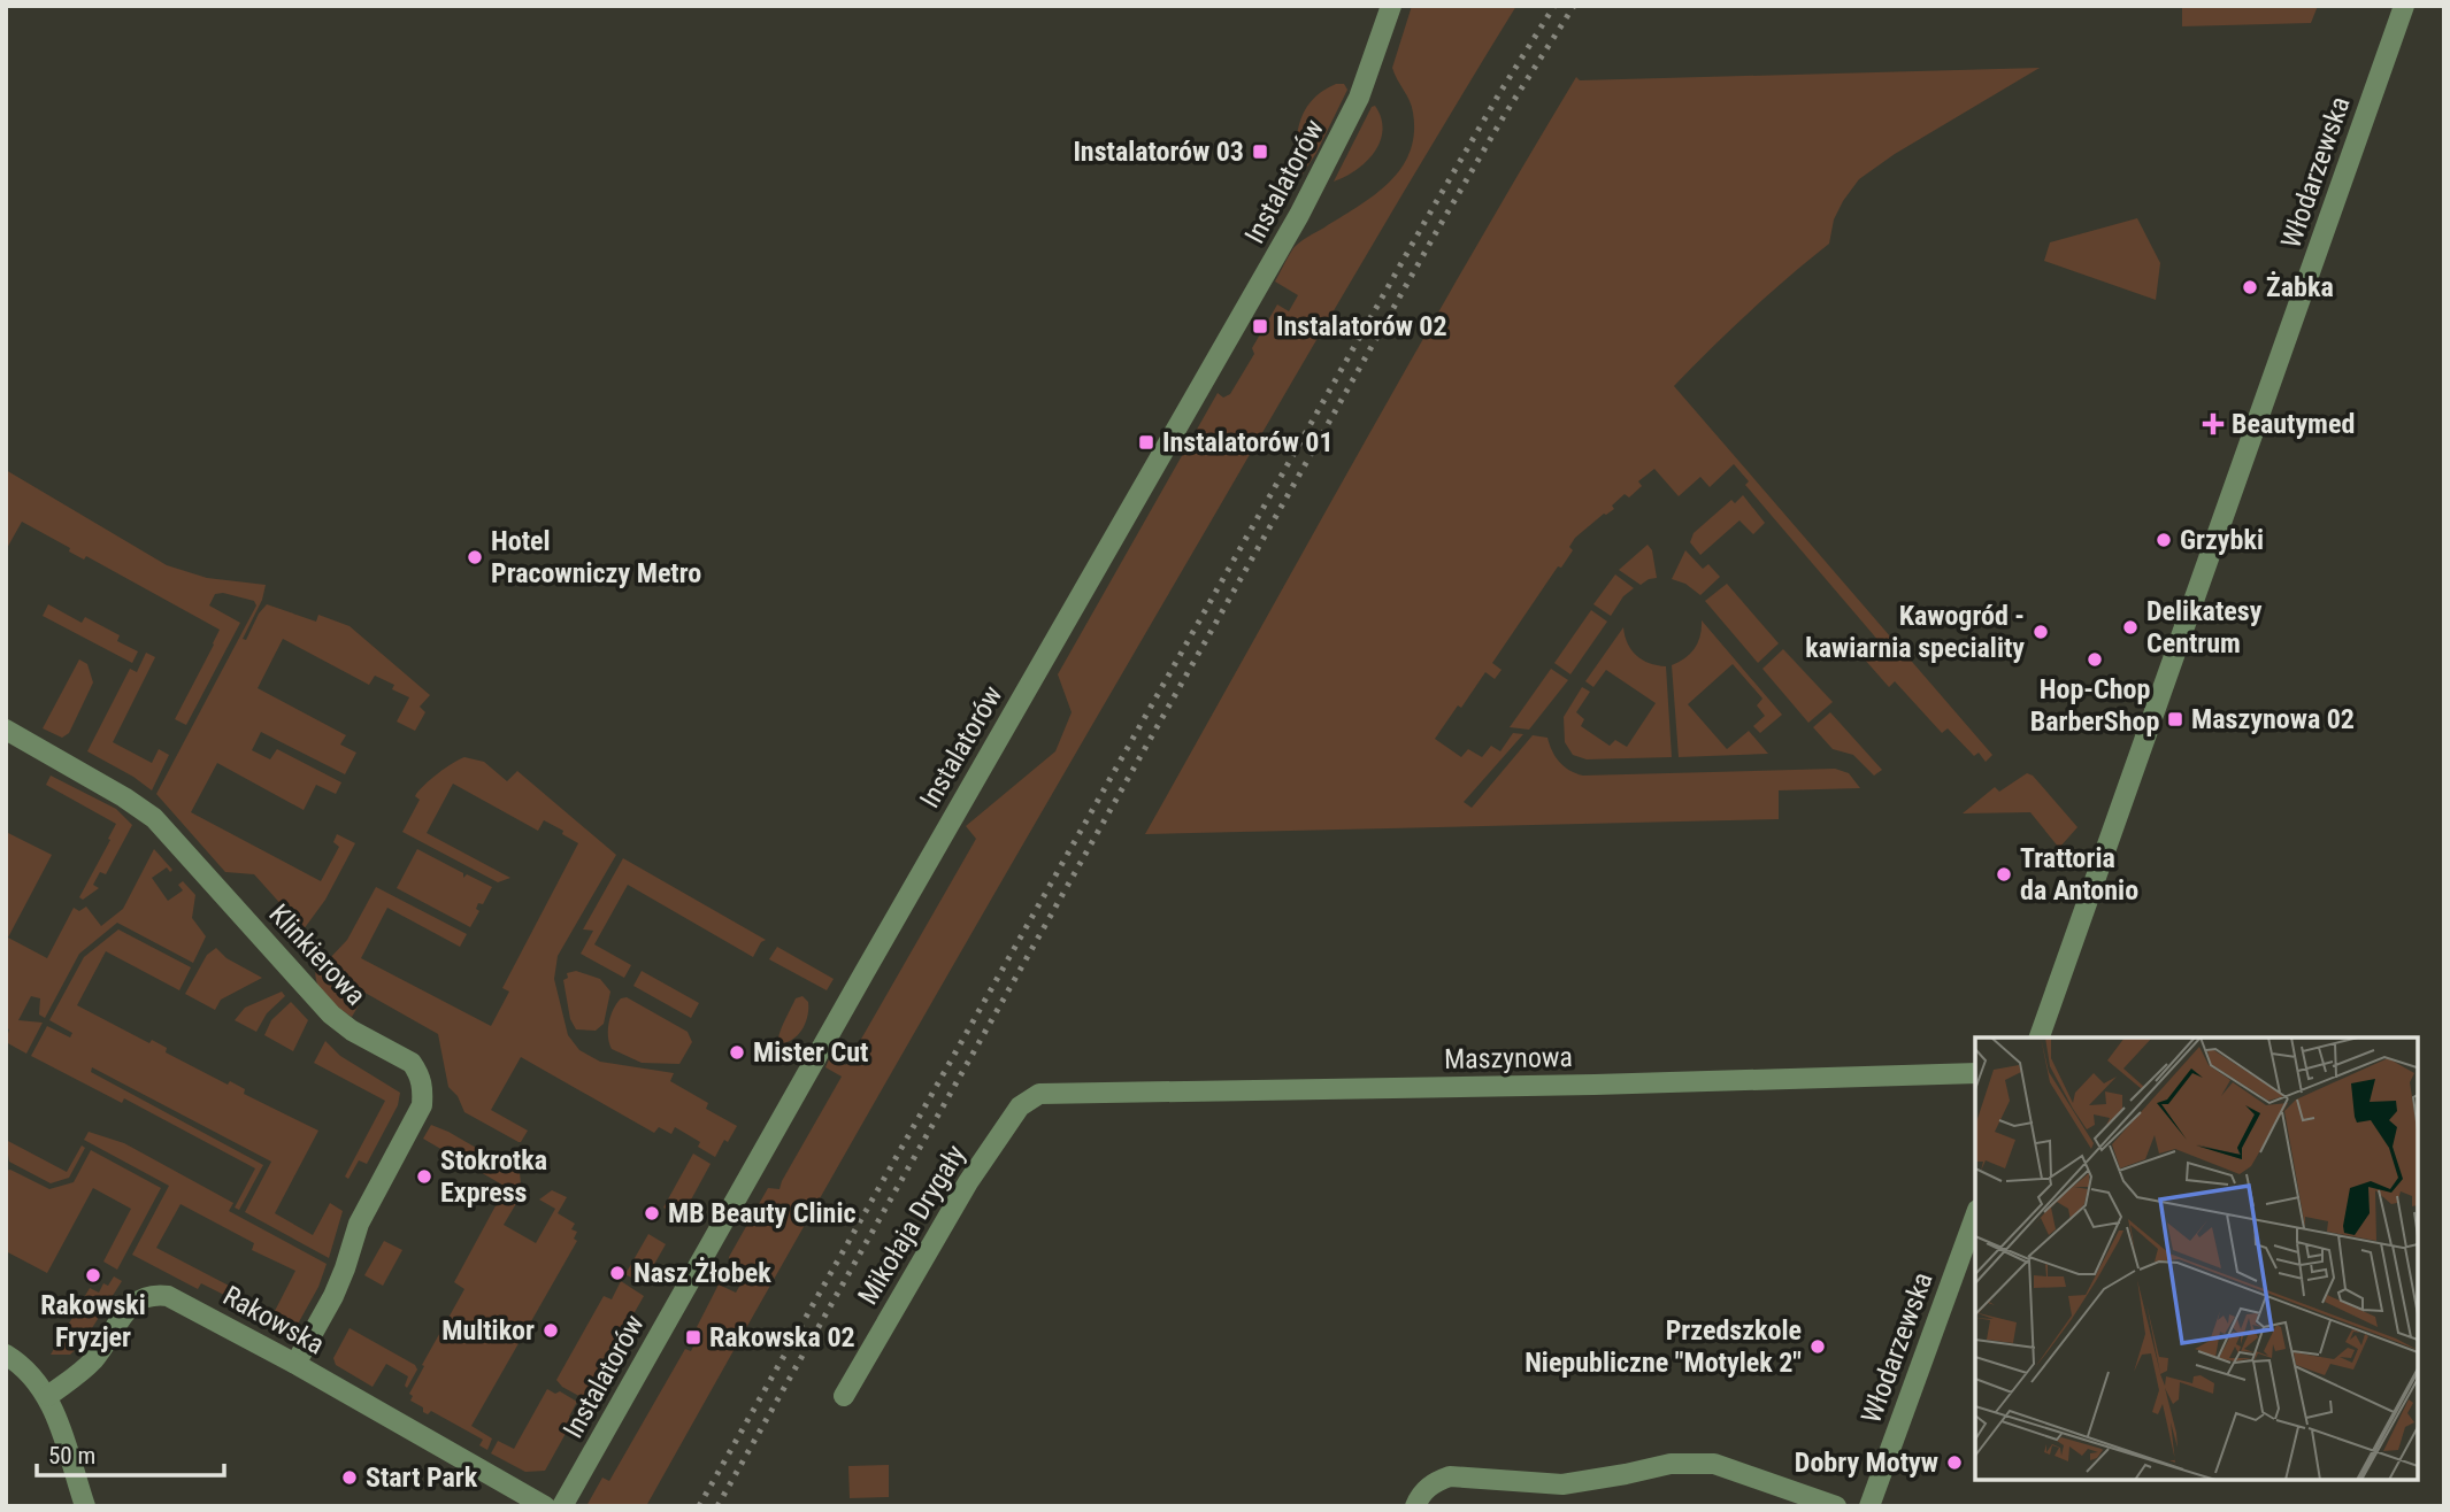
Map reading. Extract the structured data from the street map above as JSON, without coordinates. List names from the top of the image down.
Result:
{
  "streets": {
    "street": [
      "Włodarzewska",
      "Instalatorów",
      "Klinkierowa",
      "Maszynowa",
      "Mikołaja Drygały",
      "Rakowska"
    ]
  },
  "crossings": [
    ["Klinkierowa", "Rakowska"],
    ["Maszynowa", "Mikołaja Drygały"]
  ],
  "places": {
    "transit": [
      "Instalatorów 03",
      "Instalatorów 02",
      "Instalatorów 01",
      "Maszynowa 02",
      "Rakowska 02"
    ],
    "other": [
      "Żabka",
      "Grzybki",
      "Hotel Pracowniczy Metro",
      "Delikatesy Centrum",
      "Kawogród - kawiarnia speciality",
      "Hop-Chop BarberShop",
      "Trattoria da Antonio",
      "Mister Cut",
      "Stokrotka Express",
      "MB Beauty Clinic",
      "Nasz Żłobek",
      "Rakowski Fryzjer",
      "Multikor",
      "Przedszkole Niepubliczne \"Motylek 2\"",
      "Dobry Motyw",
      "Start Park"
    ],
    "health": ["Beautymed"]
  },
  "scale_bar": "50 m"
}
